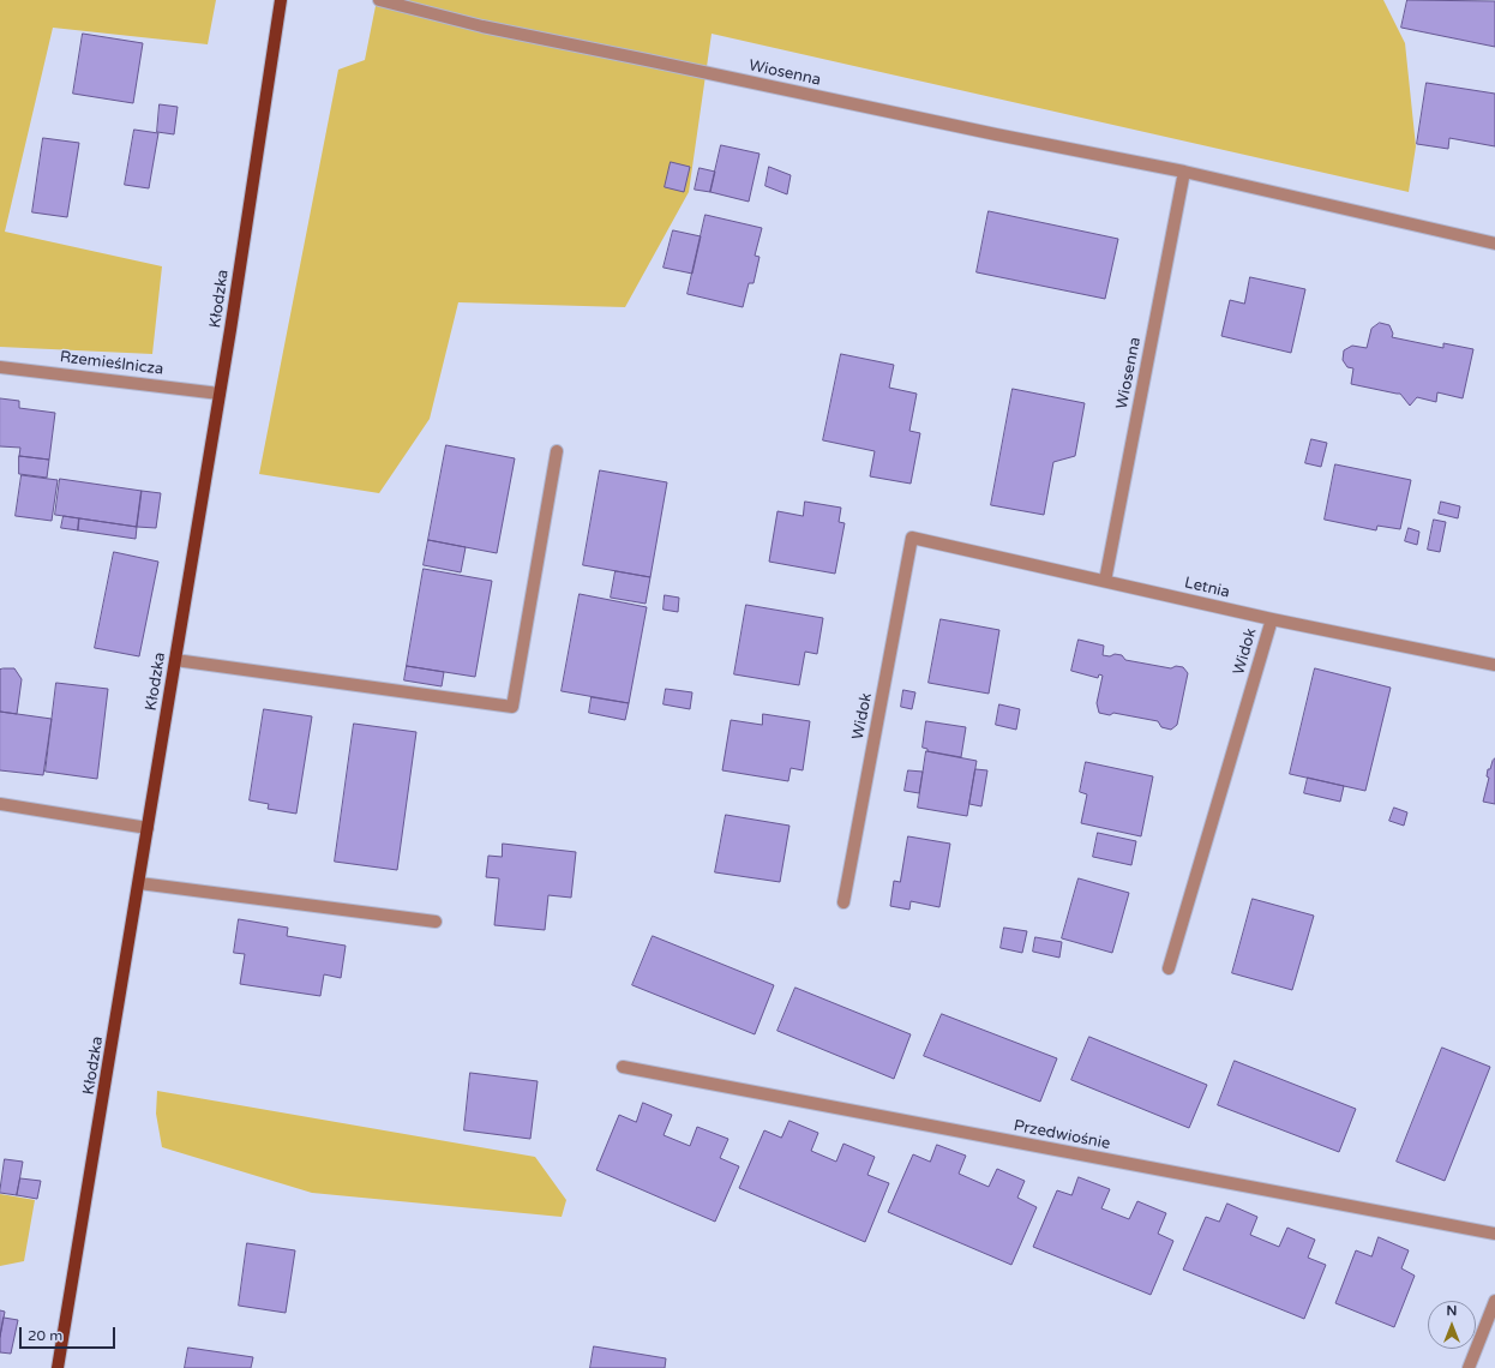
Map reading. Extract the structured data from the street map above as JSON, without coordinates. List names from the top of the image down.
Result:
{
  "streets": {
    "main road": ["Kłodzka"],
    "street": [
      "Wiosenna",
      "Rzemieślnicza",
      "Letnia",
      "Widok",
      "Przedwiośnie"
    ]
  },
  "crossings": [
    ["Wiosenna", "Letnia"],
    ["Kłodzka", "Rzemieślnicza"],
    ["Letnia", "Widok"]
  ],
  "scale_bar": "20 m",
  "north": "top"
}
